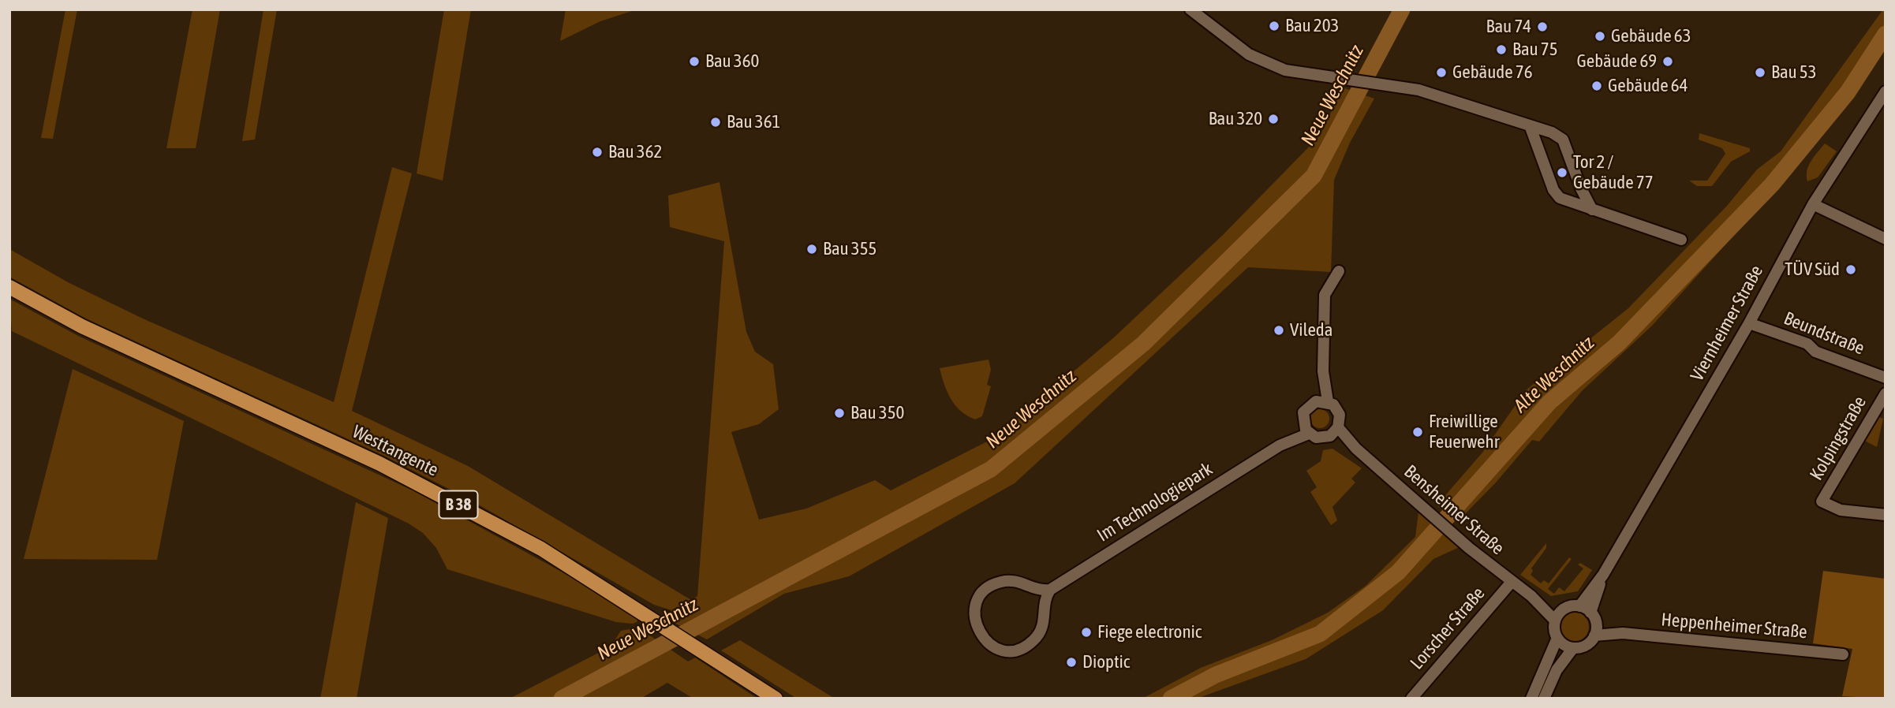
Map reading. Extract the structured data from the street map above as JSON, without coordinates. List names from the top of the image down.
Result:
{
  "streets": {
    "main road": ["Westtangente", "B 38"],
    "street": [
      "Viernheimer Straße",
      "Beundstraße",
      "Kolpingstraße",
      "Im Technologiepark",
      "Bensheimer Straße",
      "Heppenheimer Straße",
      "Lorscher Straße"
    ]
  },
  "crossings": [
    ["Viernheimer Straße", "Beundstraße"],
    ["Viernheimer Straße", "Bensheimer Straße"],
    ["Viernheimer Straße", "Heppenheimer Straße"],
    ["Im Technologiepark", "Bensheimer Straße"],
    ["Bensheimer Straße", "Heppenheimer Straße"],
    ["Bensheimer Straße", "Lorscher Straße"]
  ],
  "water": ["Neue Weschnitz", "Alte Weschnitz"],
  "places": [
    "Bau 203",
    "Bau 74",
    "Gebäude 63",
    "Bau 75",
    "Bau 360",
    "Gebäude 69",
    "Gebäude 76",
    "Bau 53",
    "Gebäude 64",
    "Bau 320",
    "Bau 361",
    "Bau 362",
    "Tor 2 / Gebäude 77",
    "Bau 355",
    "TÜV Süd",
    "Vileda",
    "Bau 350",
    "Freiwillige Feuerwehr",
    "Fiege electronic",
    "Dioptic"
  ]
}
